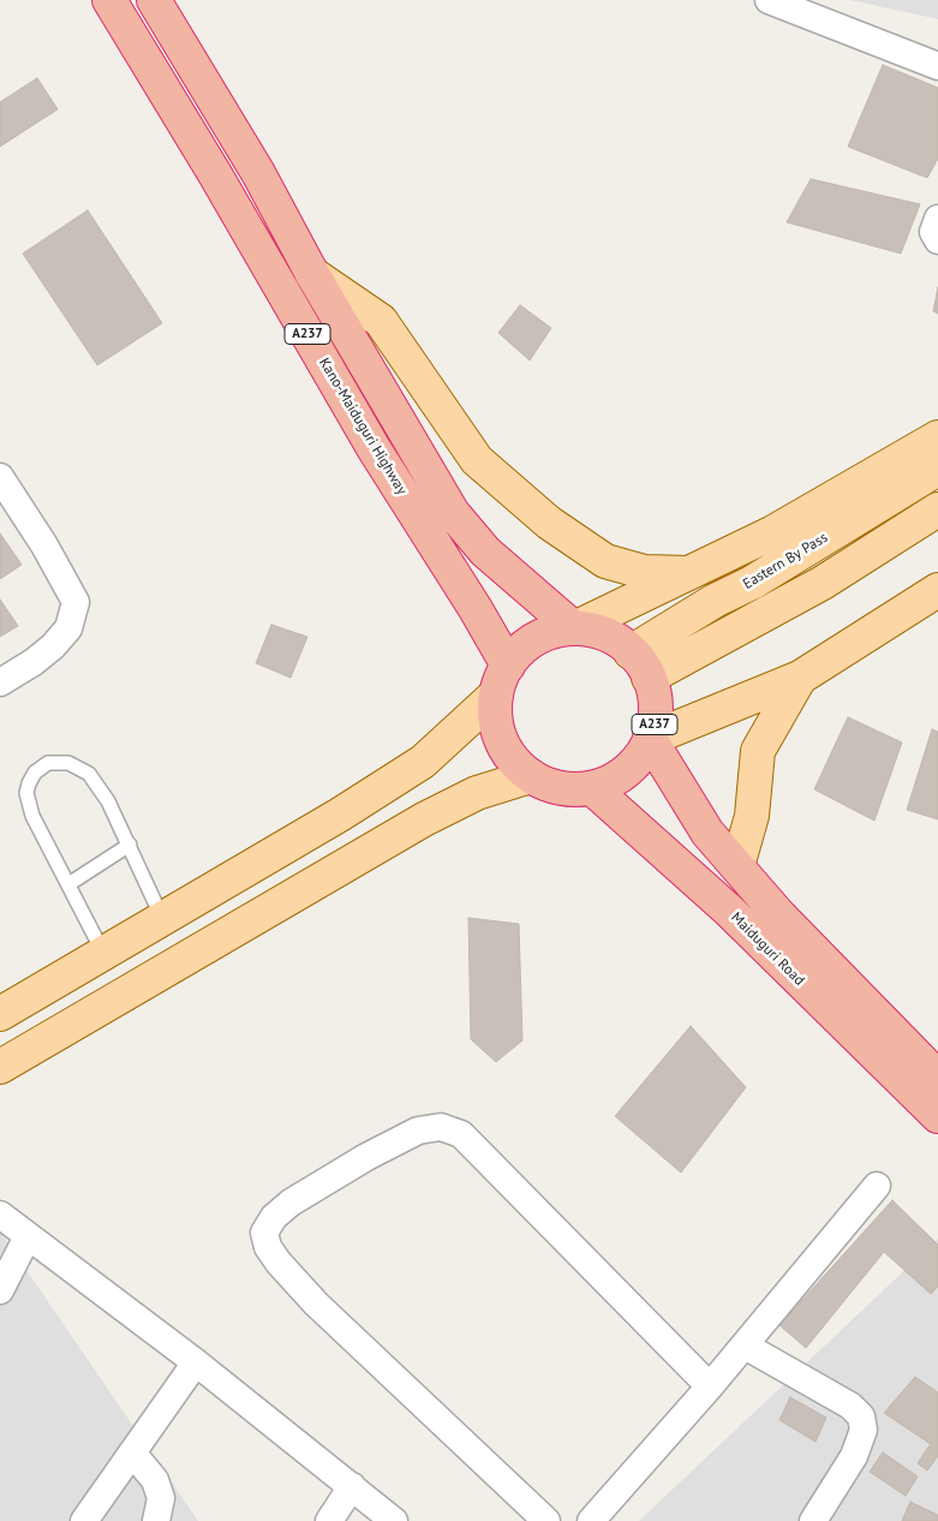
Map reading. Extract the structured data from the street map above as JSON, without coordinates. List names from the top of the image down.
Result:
{
  "streets": {
    "highway": ["A237", "Kano-Maiduguri Highway", "Maiduguri Road"],
    "main road": ["Eastern By Pass"]
  },
  "crossings": [
    ["A237", "Kano-Maiduguri Highway"],
    ["A237", "Eastern By Pass"],
    ["A237", "Maiduguri Road"],
    ["Kano-Maiduguri Highway", "Eastern By Pass"],
    ["Kano-Maiduguri Highway", "Maiduguri Road"],
    ["Eastern By Pass", "Maiduguri Road"]
  ]
}
